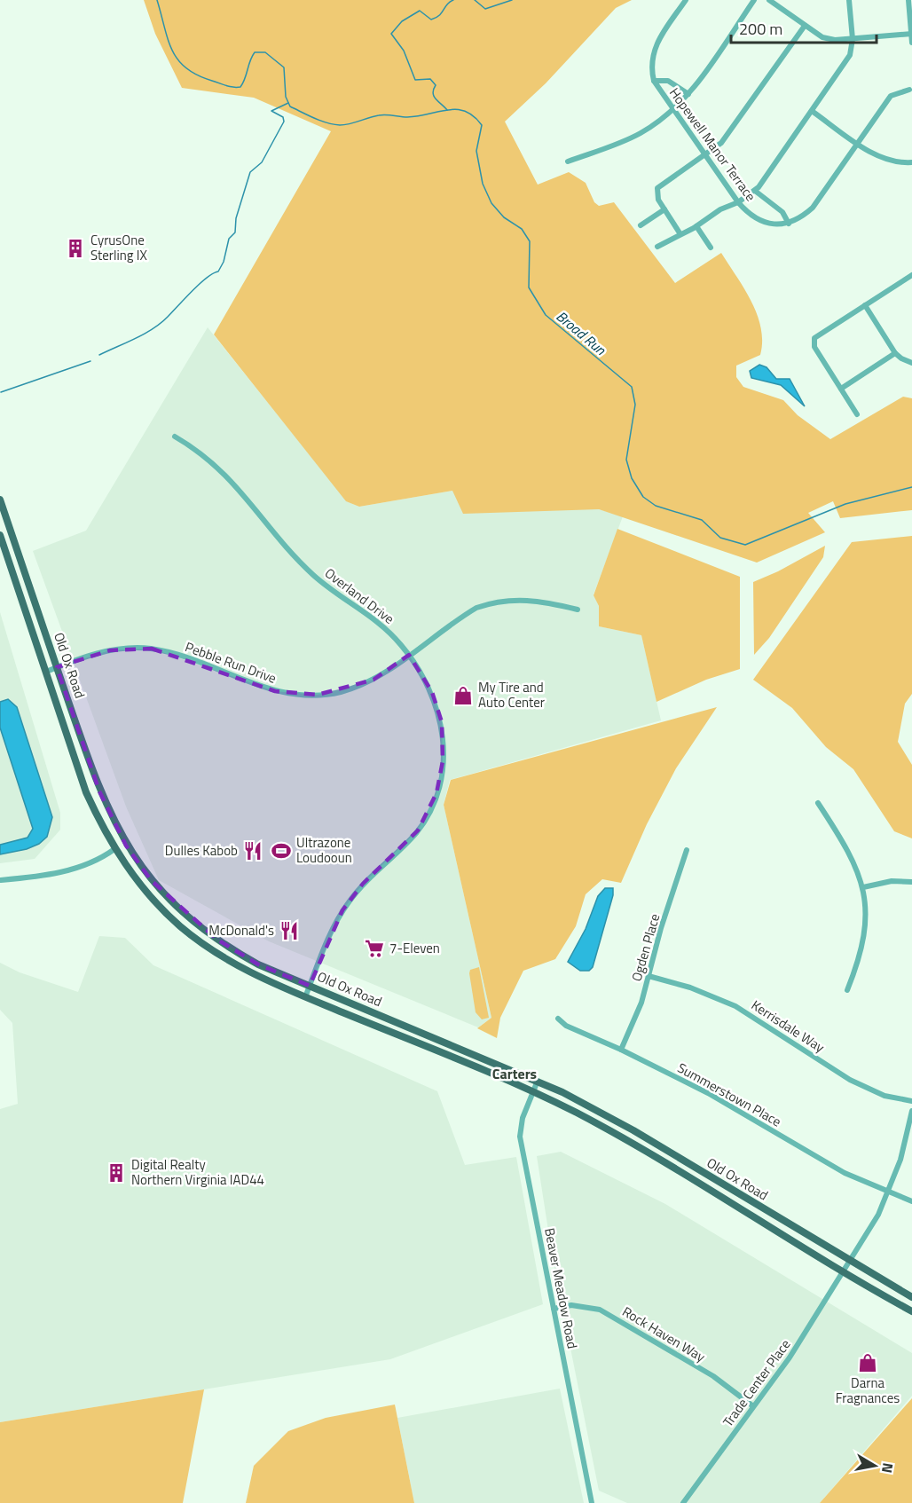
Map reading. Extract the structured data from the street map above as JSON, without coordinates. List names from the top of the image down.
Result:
{
  "streets": {
    "main road": ["Old Ox Road"],
    "street": [
      "Hopewell Manor Terrace",
      "Overland Drive",
      "Pebble Run Drive",
      "Ogden Place",
      "Kerrisdale Way",
      "Summerstown Place",
      "Beaver Meadow Road",
      "Rock Haven Way",
      "Trade Center Place"
    ]
  },
  "crossings": [
    ["Overland Drive", "Pebble Run Drive"],
    ["Overland Drive", "Old Ox Road"],
    ["Pebble Run Drive", "Old Ox Road"],
    ["Old Ox Road", "Beaver Meadow Road"],
    ["Old Ox Road", "Trade Center Place"],
    ["Ogden Place", "Kerrisdale Way"],
    ["Ogden Place", "Summerstown Place"],
    ["Summerstown Place", "Trade Center Place"],
    ["Beaver Meadow Road", "Rock Haven Way"],
    ["Rock Haven Way", "Trade Center Place"]
  ],
  "districts": ["Carters"],
  "water": ["Broad Run"],
  "places": {
    "building": ["CyrusOne Sterling IX", "Digital Realty Northern Virginia IAD44"],
    "shop": ["My Tire and Auto Center", "Darna Fragnances"],
    "restaurant": ["Dulles Kabob", "McDonald's"],
    "sports": ["Ultrazone Loudooun"],
    "supermarket": ["7-Eleven"]
  },
  "scale_bar": "200 m",
  "north": "right"
}
